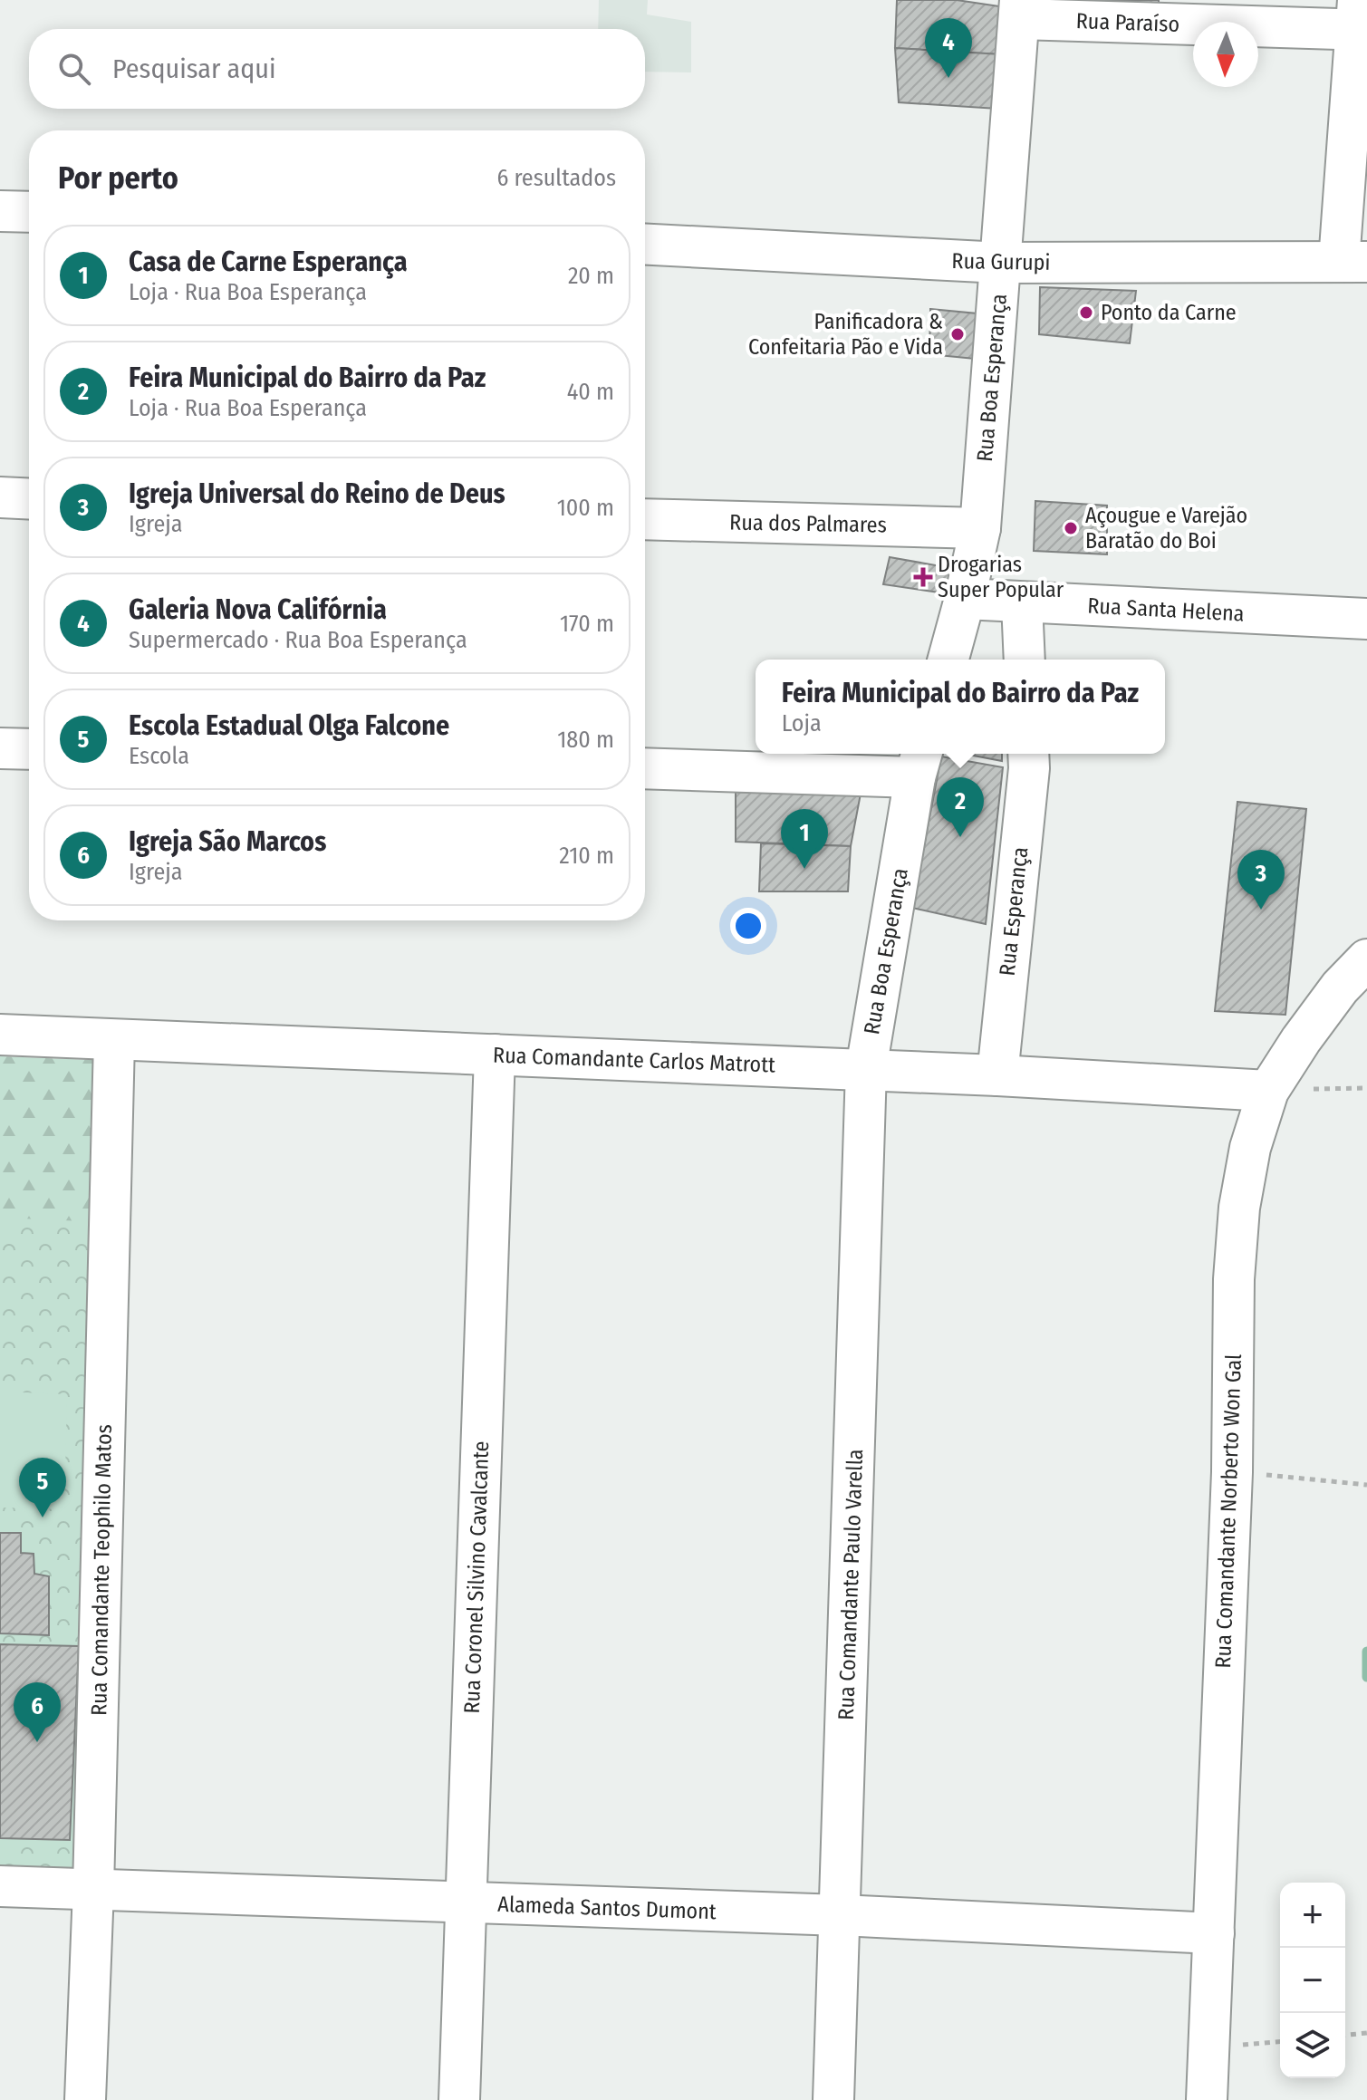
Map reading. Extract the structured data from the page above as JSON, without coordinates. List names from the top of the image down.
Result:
{
  "streets": {
    "street": [
      "Rua Paraíso",
      "Rua Gurupi",
      "Rua Boa Esperança",
      "Rua dos Palmares",
      "Rua Santa Helena",
      "Rua Esperança",
      "Rua Comandante Carlos Matrott",
      "Rua Comandante Norberto Won Gal",
      "Rua Comandante Teophilo Matos",
      "Rua Coronel Silvino Cavalcante",
      "Rua Comandante Paulo Varella",
      "Alameda Santos Dumont"
    ]
  },
  "crossings": [
    ["Rua Paraíso", "Rua Boa Esperança"],
    ["Rua Gurupi", "Rua Boa Esperança"],
    ["Rua Boa Esperança", "Rua dos Palmares"],
    ["Rua Boa Esperança", "Rua Santa Helena"],
    ["Rua Boa Esperança", "Rua Comandante Carlos Matrott"],
    ["Rua Boa Esperança", "Rua Comandante Paulo Varella"],
    ["Rua Esperança", "Rua Comandante Carlos Matrott"],
    ["Rua Comandante Carlos Matrott", "Rua Comandante Norberto Won Gal"],
    ["Rua Comandante Carlos Matrott", "Rua Comandante Teophilo Matos"],
    ["Rua Comandante Carlos Matrott", "Rua Coronel Silvino Cavalcante"],
    ["Rua Comandante Carlos Matrott", "Rua Comandante Paulo Varella"],
    ["Rua Comandante Norberto Won Gal", "Alameda Santos Dumont"],
    ["Rua Comandante Teophilo Matos", "Alameda Santos Dumont"],
    ["Rua Coronel Silvino Cavalcante", "Alameda Santos Dumont"],
    ["Rua Comandante Paulo Varella", "Alameda Santos Dumont"]
  ],
  "places": {
    "other": ["Ponto da Carne", "Panificadora & Confeitaria Pão e Vida", "Açougue e Varejão Baratão do Boi"],
    "health": ["Drogarias Super Popular"]
  },
  "north": "bottom",
  "page": {
    "pins": [
      "4",
      "2",
      "1",
      "3",
      "5",
      "6"
    ],
    "search": "Pesquisar aqui",
    "heading": ["Por perto", "6 resultados"],
    "list": [
      {
        "mark": "1",
        "name": "Casa de Carne Esperança",
        "note": "Loja · Rua Boa Esperança",
        "value": "20 m"
      },
      {
        "mark": "2",
        "name": "Feira Municipal do Bairro da Paz",
        "note": "Loja · Rua Boa Esperança",
        "value": "40 m"
      },
      {
        "mark": "3",
        "name": "Igreja Universal do Reino de Deus",
        "note": "Igreja",
        "value": "100 m"
      },
      {
        "mark": "4",
        "name": "Galeria Nova Califórnia",
        "note": "Supermercado · Rua Boa Esperança",
        "value": "170 m"
      },
      {
        "mark": "5",
        "name": "Escola Estadual Olga Falcone",
        "note": "Escola",
        "value": "180 m"
      },
      {
        "mark": "6",
        "name": "Igreja São Marcos",
        "note": "Igreja",
        "value": "210 m"
      }
    ],
    "popup": ["Feira Municipal do Bairro da Paz", "Loja"],
    "map_buttons": ["+", "−"]
  }
}
